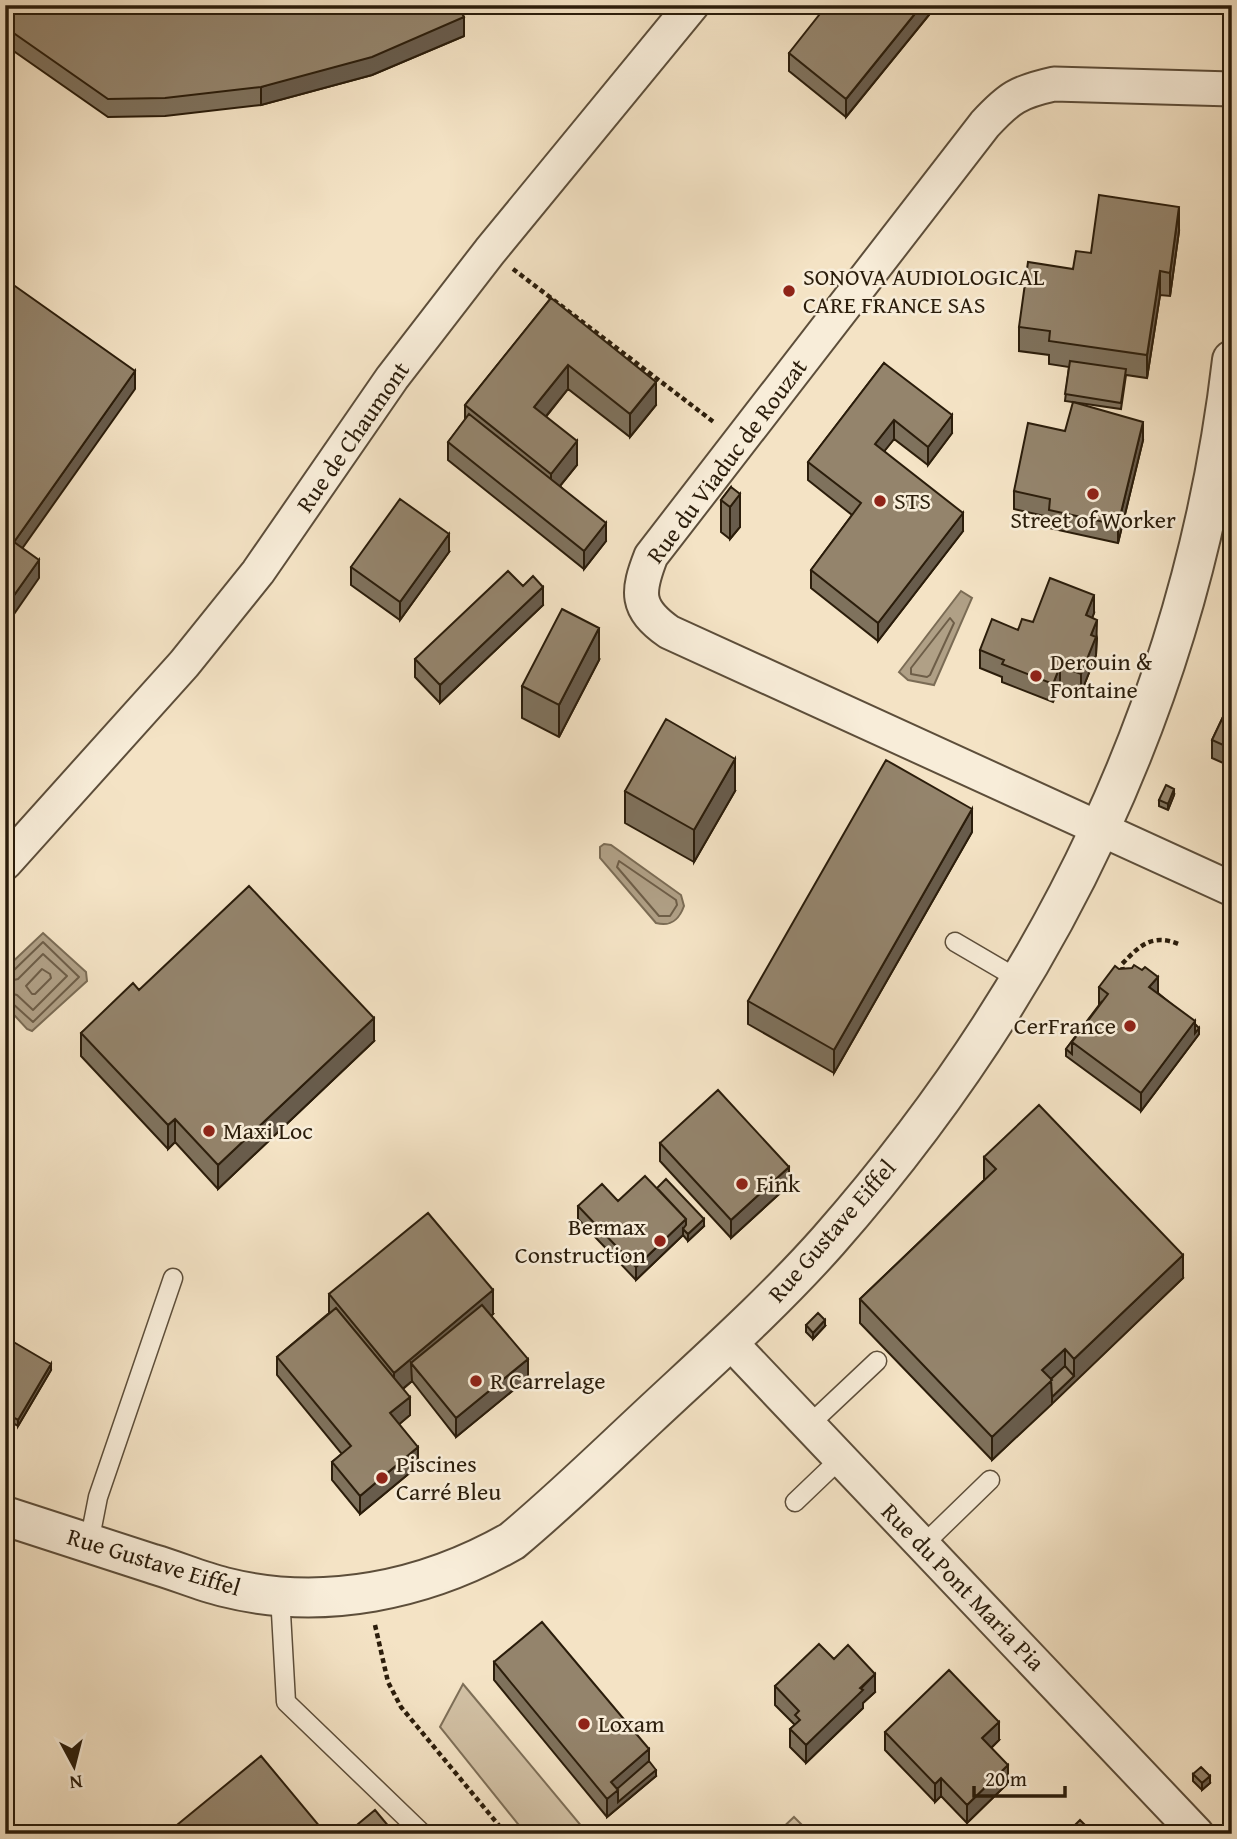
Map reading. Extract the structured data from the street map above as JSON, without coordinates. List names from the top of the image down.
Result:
{
  "streets": {
    "street": [
      "Rue de Chaumont",
      "Rue du Viaduc de Rouzat",
      "Rue Gustave Eiffel",
      "Rue du Pont Maria Pia"
    ]
  },
  "crossings": [
    ["Rue du Viaduc de Rouzat", "Rue Gustave Eiffel"],
    ["Rue Gustave Eiffel", "Rue du Pont Maria Pia"]
  ],
  "places": [
    "SONOVA AUDIOLOGICAL CARE FRANCE SAS",
    "Street of Worker",
    "STS",
    "Derouin & Fontaine",
    "CerFrance",
    "Maxi Loc",
    "Fink",
    "Bermax Construction",
    "R Carrelage",
    "Piscines Carré Bleu",
    "Loxam"
  ],
  "scale_bar": "20 m",
  "north": "bottom"
}
